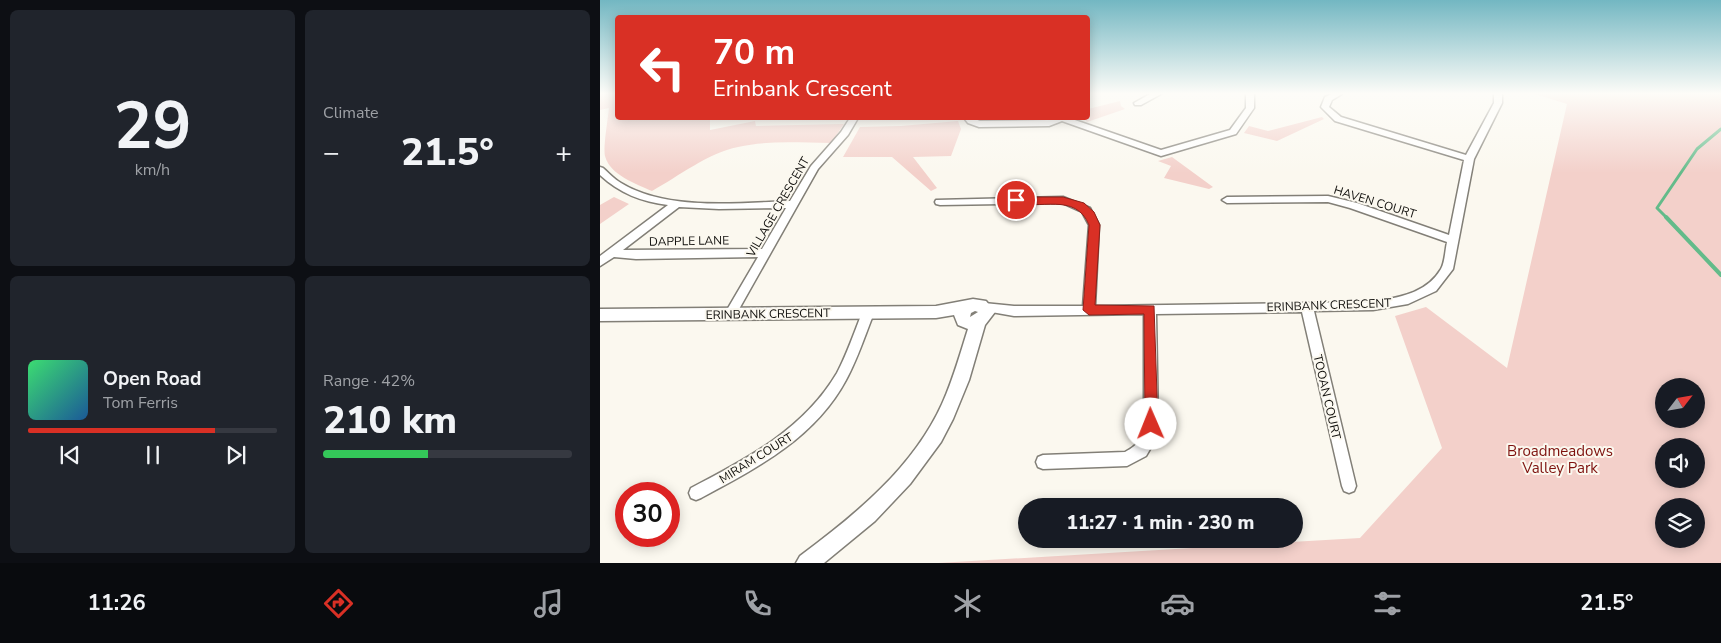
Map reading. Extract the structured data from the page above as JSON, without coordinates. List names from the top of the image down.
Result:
{
  "streets": {
    "street": [
      "HAVEN COURT",
      "VILLAGE CRESCENT",
      "DAPPLE LANE",
      "ERINBANK CRESCENT",
      "TOOAN COURT",
      "MIRAM COURT"
    ]
  },
  "crossings": [
    ["HAVEN COURT", "ERINBANK CRESCENT"],
    ["VILLAGE CRESCENT", "DAPPLE LANE"],
    ["VILLAGE CRESCENT", "ERINBANK CRESCENT"],
    ["ERINBANK CRESCENT", "TOOAN COURT"],
    ["ERINBANK CRESCENT", "MIRAM COURT"]
  ],
  "parks": ["Broadmeadows Valley Park"],
  "north": "top right",
  "page": {
    "tile": [
      ["29", "km/h"],
      "Climate",
      ["Range · 42%", "210 km"]
    ],
    "turn": ["70 m", "Erinbank Crescent"],
    "heat": ["−", "21.5°", "+"],
    "song": ["Open Road", "Tom Ferris"],
    "limit": "30",
    "trip": "11:27 · 1 min · 230 m",
    "tabs": ["11:26", "21.5°"]
  }
}
